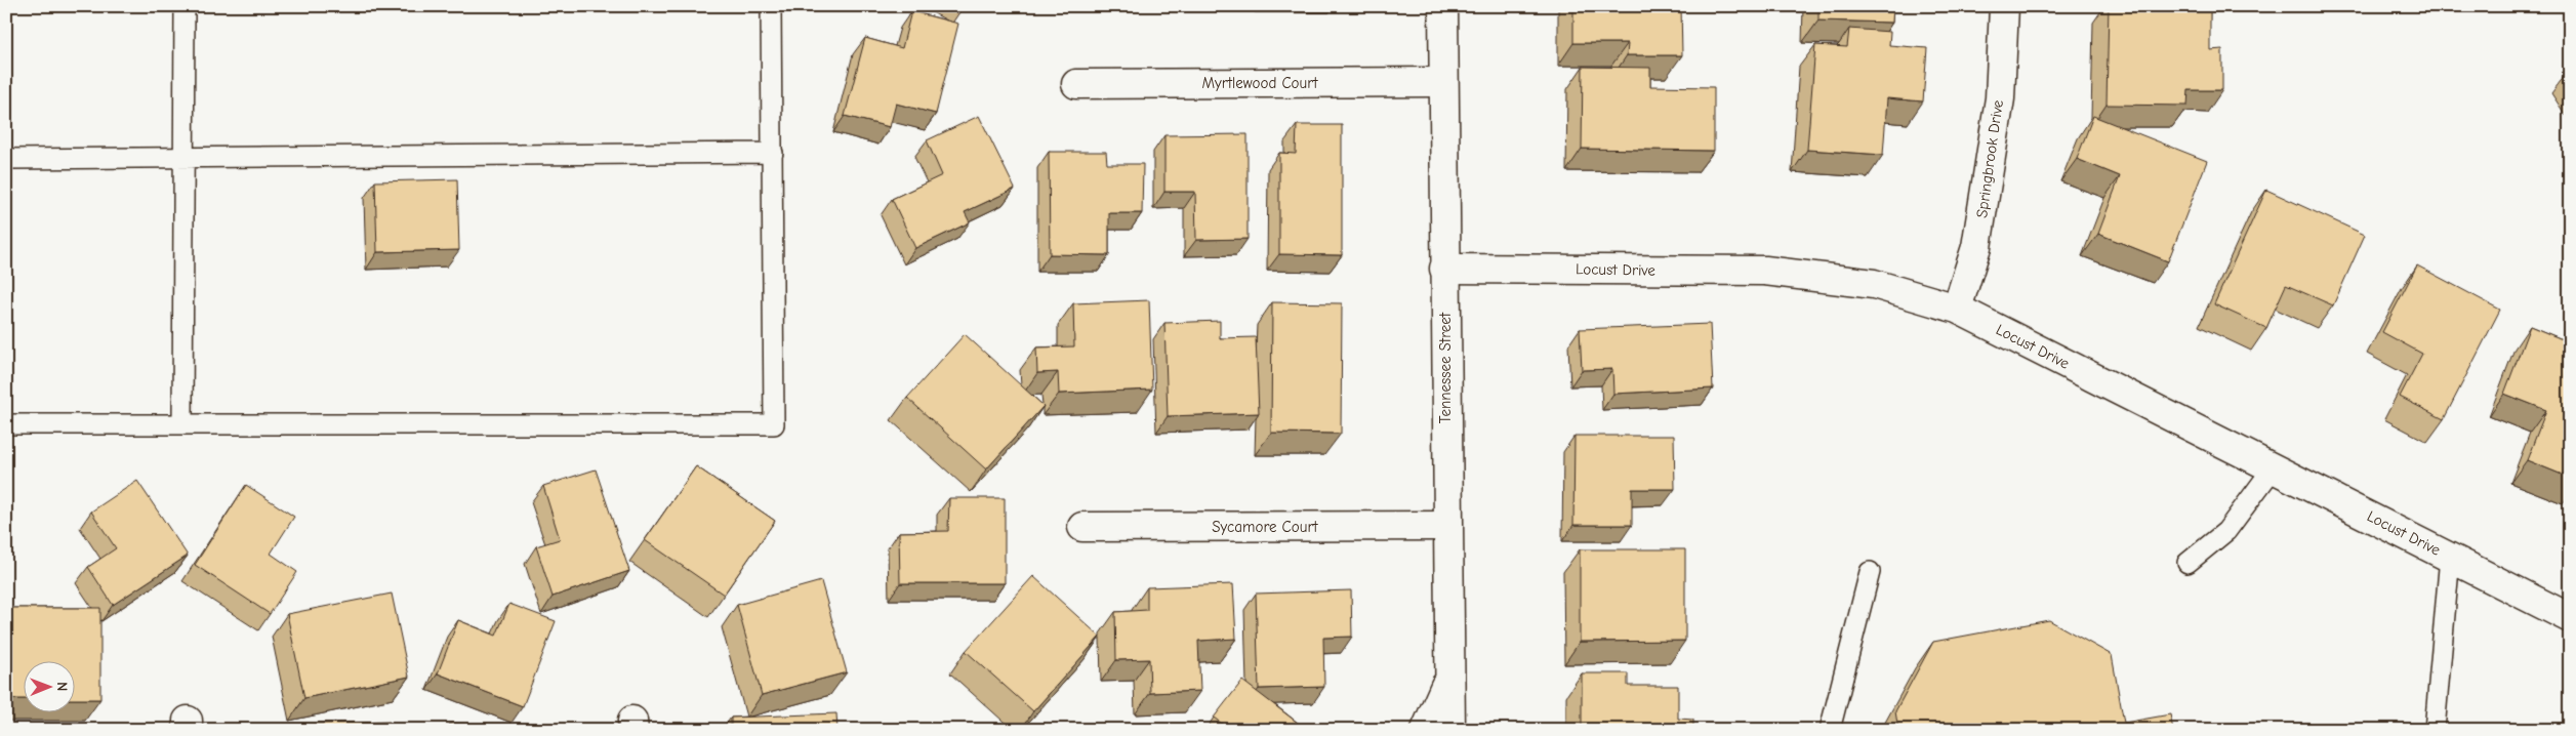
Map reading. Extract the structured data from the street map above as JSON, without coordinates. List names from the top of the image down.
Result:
{
  "streets": {
    "street": [
      "Myrtlewood Court",
      "Springbrook Drive",
      "Locust Drive",
      "Tennessee Street",
      "Sycamore Court"
    ]
  },
  "crossings": [
    ["Myrtlewood Court", "Tennessee Street"],
    ["Springbrook Drive", "Locust Drive"],
    ["Locust Drive", "Tennessee Street"],
    ["Tennessee Street", "Sycamore Court"]
  ],
  "north": "right"
}
